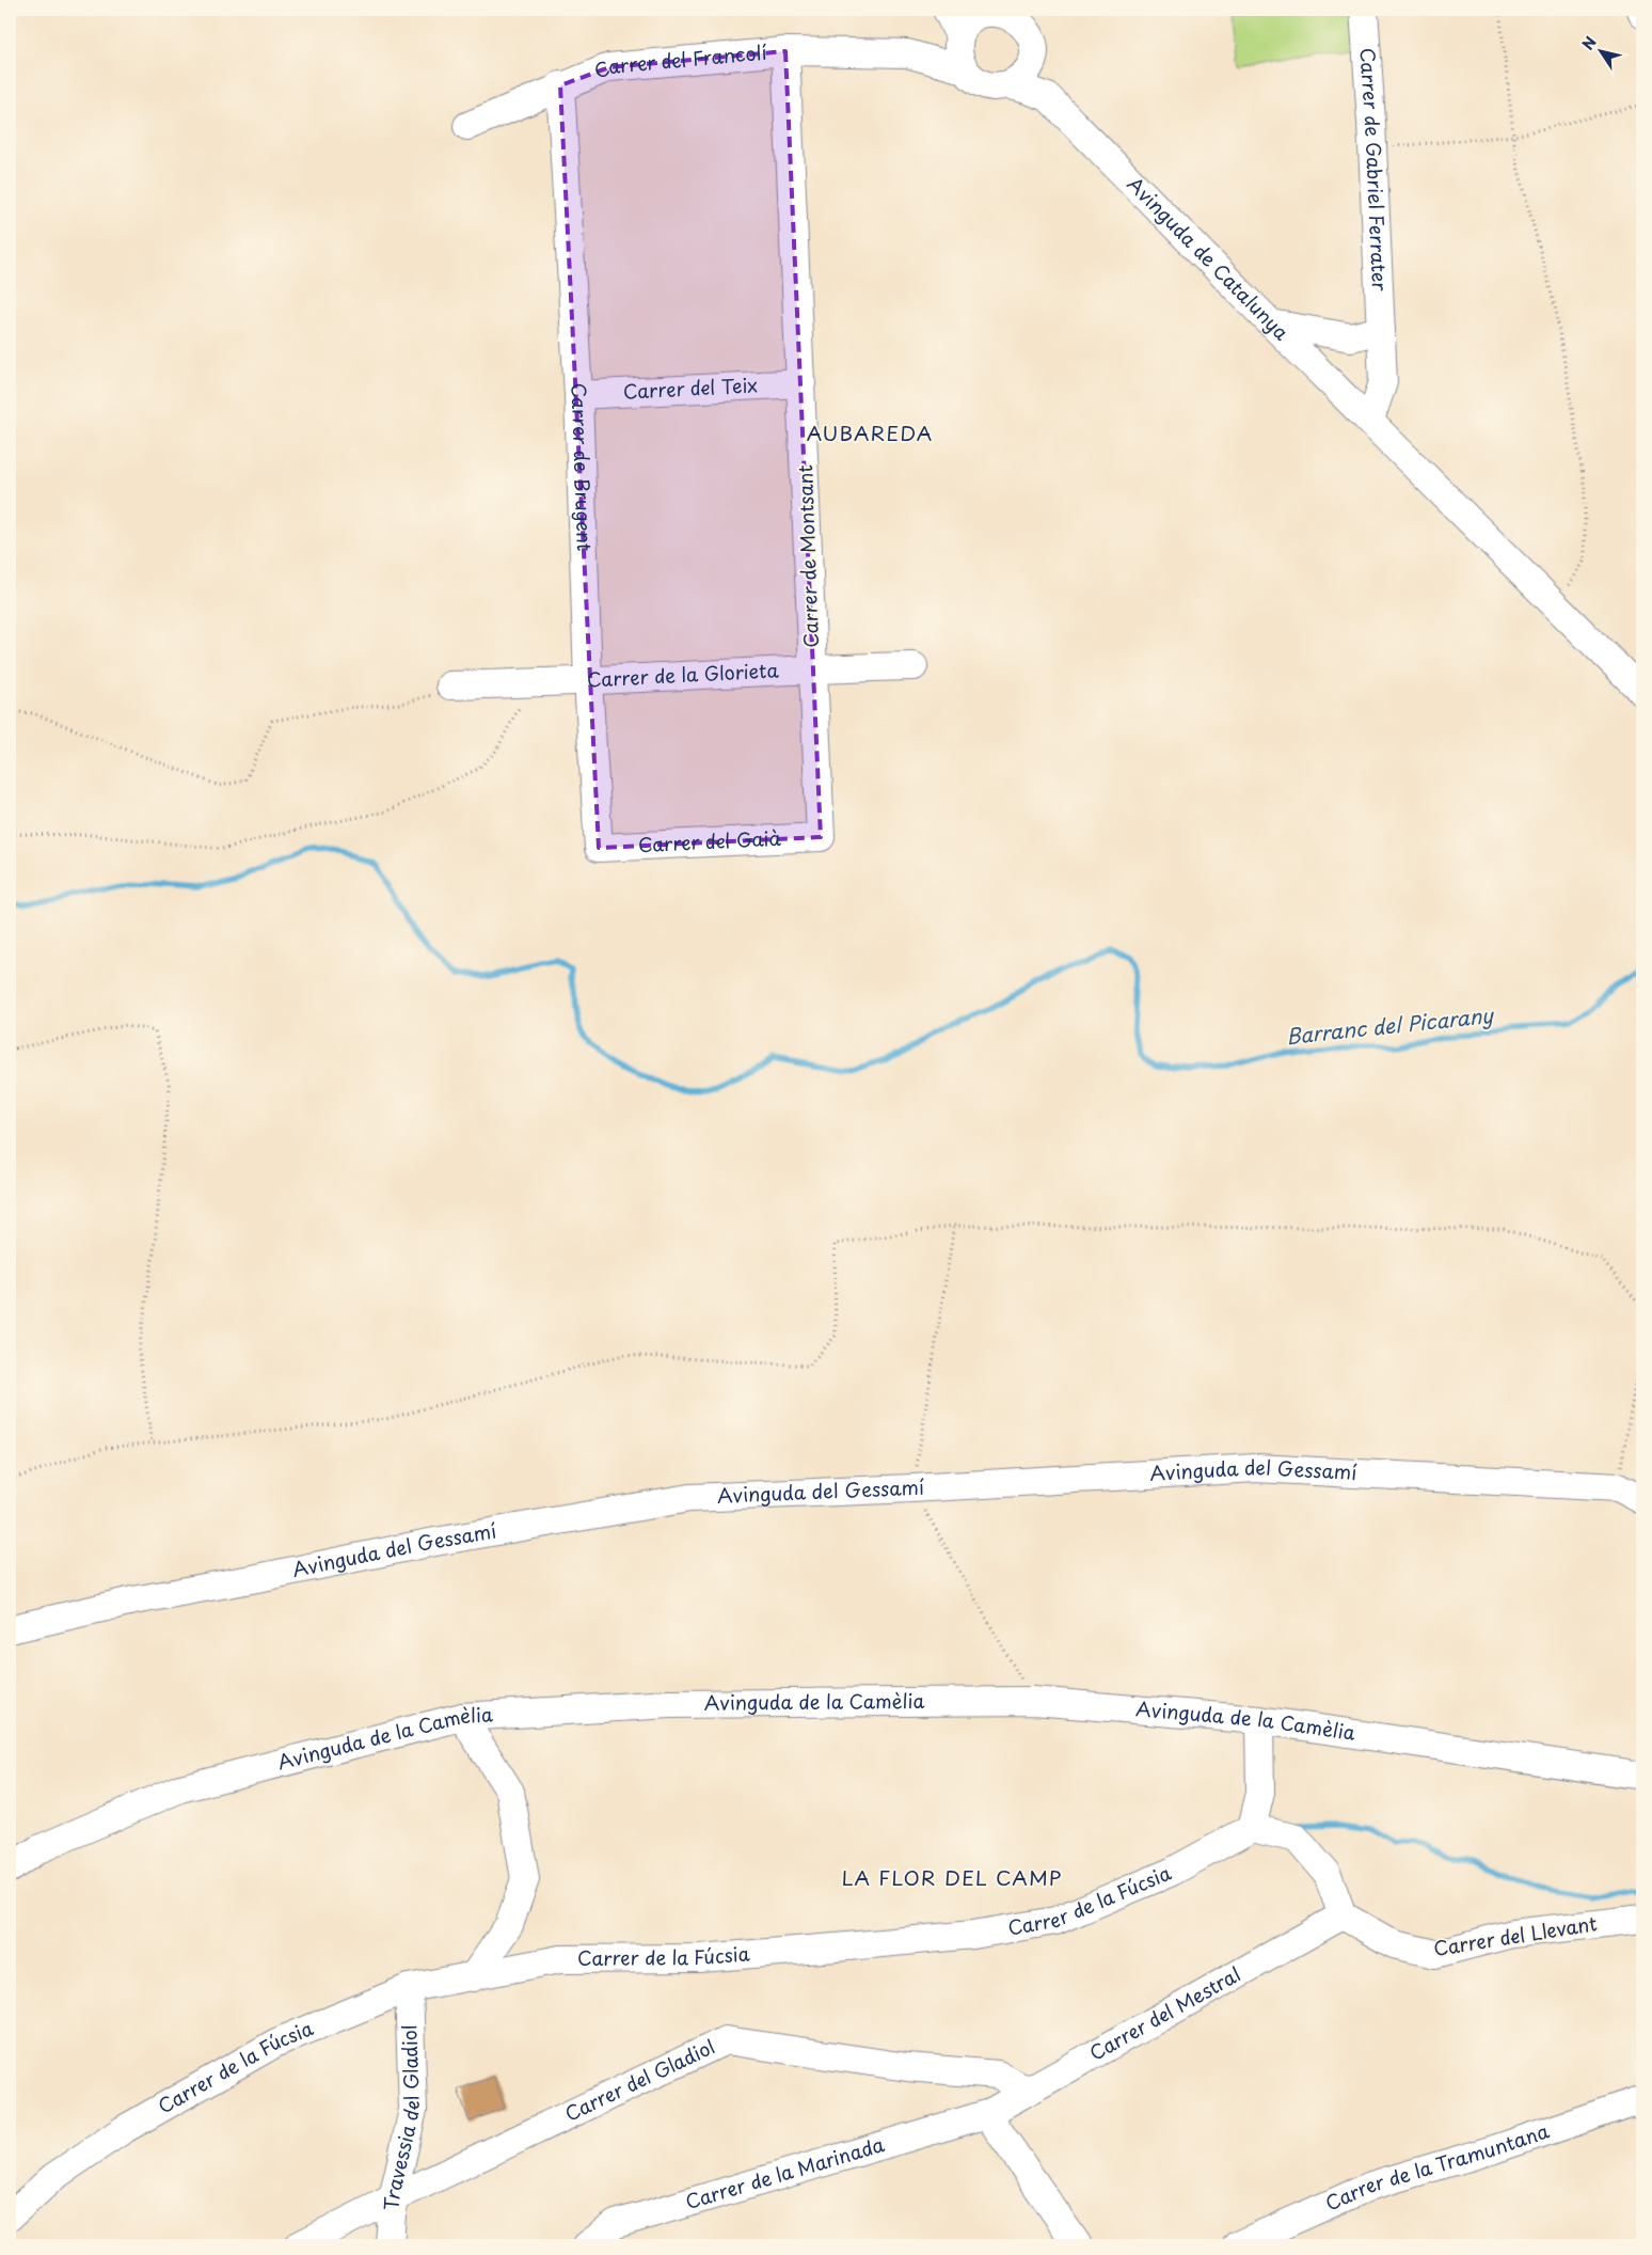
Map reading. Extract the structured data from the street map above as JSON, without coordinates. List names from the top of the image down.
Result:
{
  "streets": {
    "street": [
      "Carrer del Francolí",
      "Carrer de Gabriel Ferrater",
      "Avinguda de Catalunya",
      "Carrer del Teix",
      "Carrer de Brugent",
      "Carrer de Montsant",
      "Carrer de la Glorieta",
      "Carrer del Gaià",
      "Avinguda del Gessamí",
      "Avinguda de la Camèlia",
      "Carrer de la Fúcsia",
      "Carrer del Llevant",
      "Carrer del Mestral",
      "Carrer del Gladiol",
      "Travessia del Gladiol",
      "Carrer de la Tramuntana",
      "Carrer de la Marinada"
    ]
  },
  "crossings": [
    ["Carrer del Francolí", "Carrer de Brugent"],
    ["Carrer del Francolí", "Carrer de Montsant"],
    ["Carrer del Teix", "Carrer de Brugent"],
    ["Carrer del Teix", "Carrer de Montsant"],
    ["Carrer de Brugent", "Carrer de la Glorieta"],
    ["Carrer de Brugent", "Carrer del Gaià"],
    ["Carrer de Montsant", "Carrer de la Glorieta"],
    ["Carrer de Montsant", "Carrer del Gaià"],
    ["Carrer de la Fúcsia", "Travessia del Gladiol"],
    ["Carrer del Llevant", "Carrer del Mestral"],
    ["Carrer del Mestral", "Carrer del Gladiol"],
    ["Carrer del Mestral", "Carrer de la Marinada"],
    ["Carrer del Gladiol", "Travessia del Gladiol"]
  ],
  "districts": ["AUBAREDA", "LA FLOR DEL CAMP"],
  "water": ["Barranc del Picarany"],
  "north": "top left"
}
